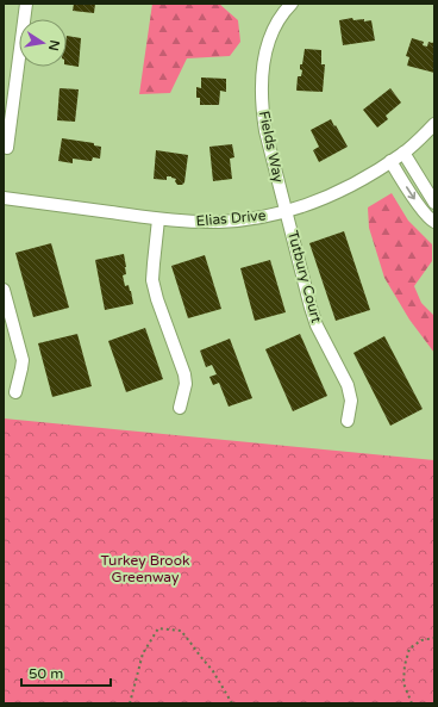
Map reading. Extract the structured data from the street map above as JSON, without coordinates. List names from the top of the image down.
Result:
{
  "streets": {
    "street": ["Fields Way", "Elias Drive", "Tutbury Court"]
  },
  "crossings": [
    ["Fields Way", "Elias Drive"],
    ["Fields Way", "Tutbury Court"],
    ["Elias Drive", "Tutbury Court"]
  ],
  "parks": ["Turkey Brook Greenway"],
  "scale_bar": "50 m",
  "north": "right"
}
